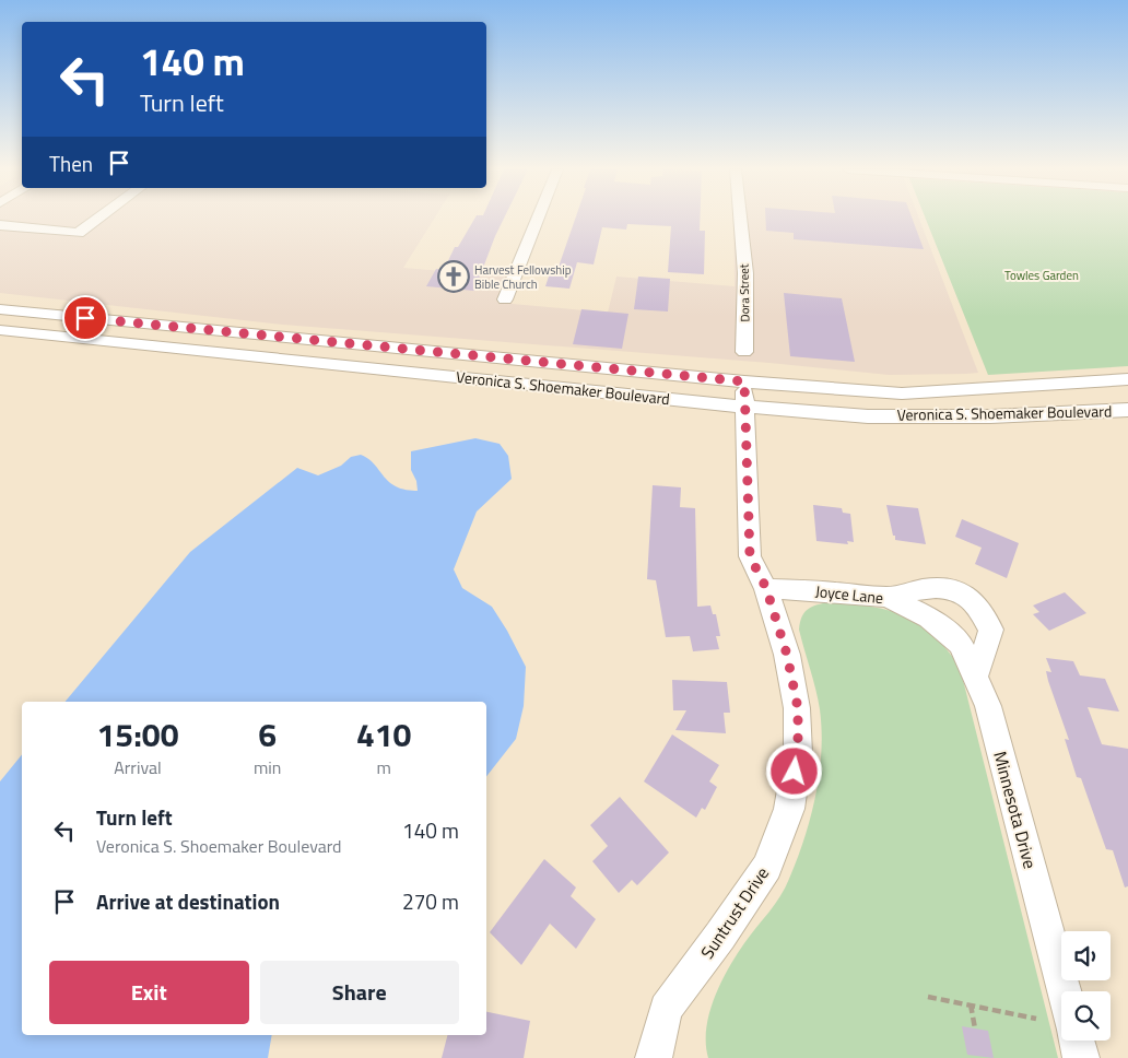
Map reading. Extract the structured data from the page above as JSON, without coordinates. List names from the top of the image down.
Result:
{
  "streets": {
    "street": [
      "Dora Street",
      "Veronica S. Shoemaker Boulevard",
      "Joyce Lane",
      "Minnesota Drive",
      "Suntrust Drive"
    ]
  },
  "crossings": [
    ["Veronica S. Shoemaker Boulevard", "Suntrust Drive"],
    ["Joyce Lane", "Minnesota Drive"],
    ["Joyce Lane", "Suntrust Drive"]
  ],
  "parks": ["Towles Garden"],
  "places": {
    "church": ["Harvest Fellowship Bible Church"]
  },
  "page": {
    "turn": ["140 m", "Turn left"],
    "then": "Then",
    "eta": [
      "15:00",
      "Arrival",
      "6",
      "min",
      "410",
      "m"
    ],
    "list": [
      {
        "name": "Turn left",
        "note": "Veronica S. Shoemaker Boulevard",
        "value": "140 m"
      },
      {
        "name": "Arrive at destination",
        "value": "270 m"
      }
    ],
    "buttons": ["Exit", "Share"]
  }
}
